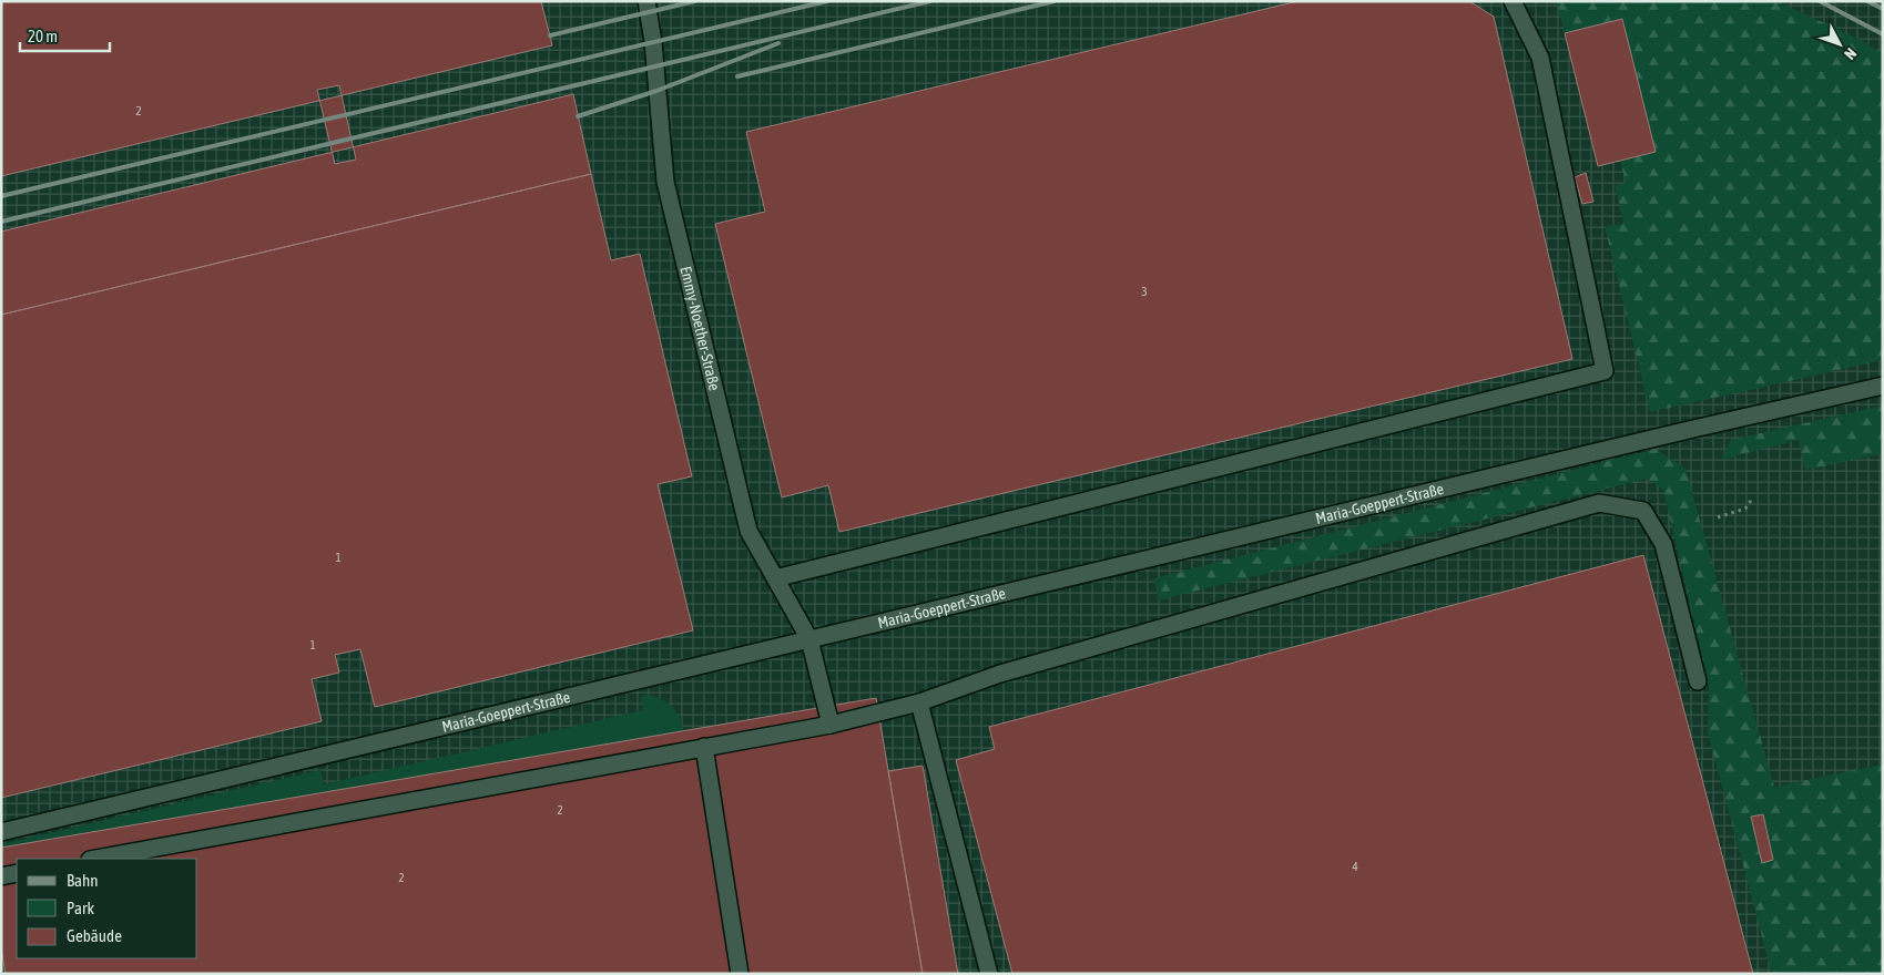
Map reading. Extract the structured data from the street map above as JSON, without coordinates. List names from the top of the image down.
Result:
{
  "streets": {
    "lane": ["Emmy-Noether-Straße", "Maria-Goeppert-Straße"]
  },
  "crossings": [
    ["Emmy-Noether-Straße", "Maria-Goeppert-Straße"]
  ],
  "house_numbers": [
    "2",
    "3",
    "1",
    "1",
    "2",
    "4",
    "2"
  ],
  "legend": ["Bahn", "Park", "Gebäude"],
  "scale_bar": "20 m",
  "north": "bottom right"
}
